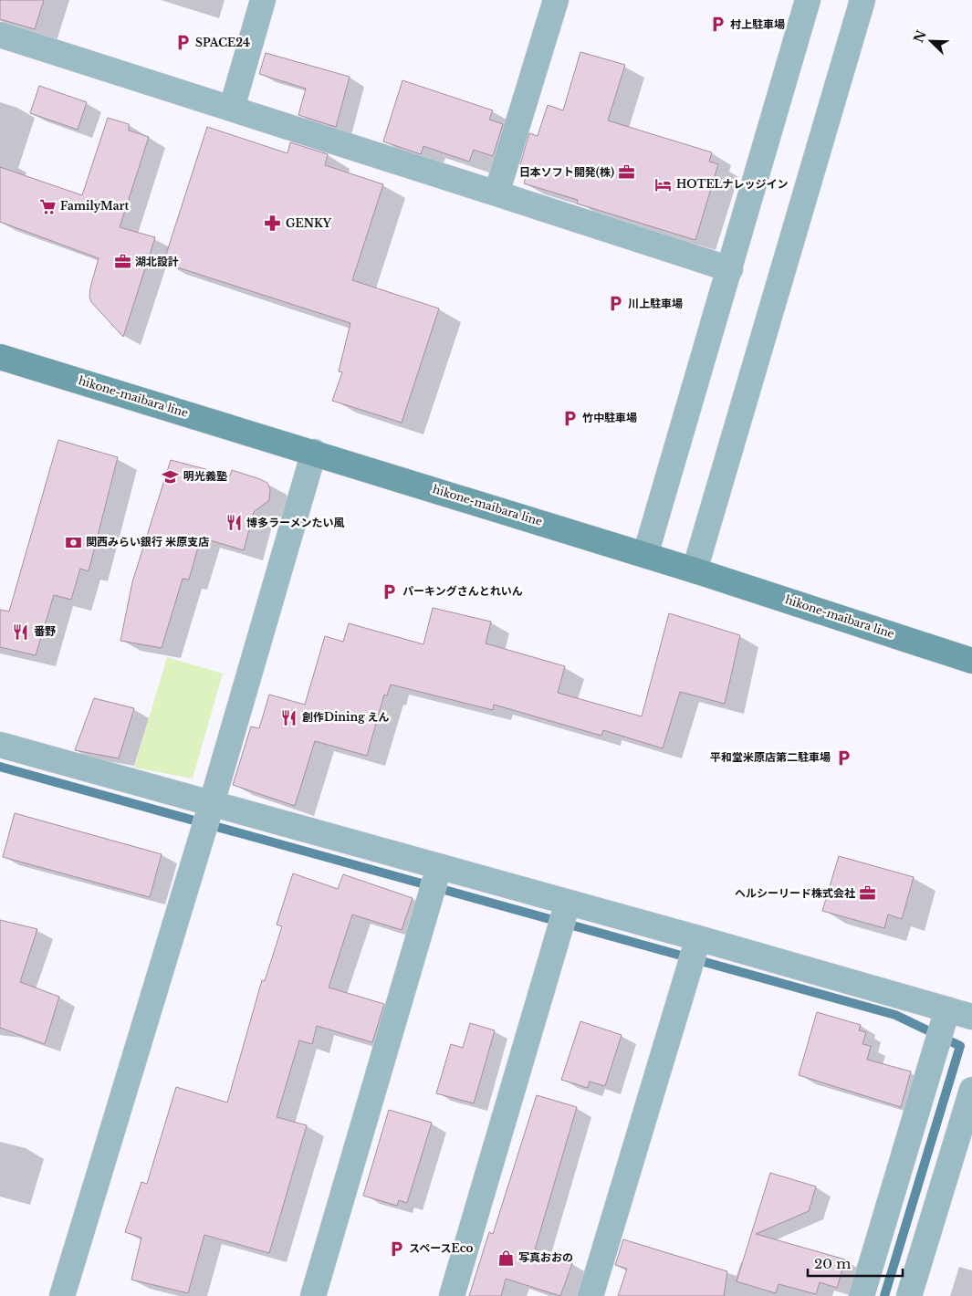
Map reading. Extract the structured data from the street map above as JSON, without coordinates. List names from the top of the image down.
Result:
{
  "streets": {
    "main road": ["hikone-maibara line"]
  },
  "places": {
    "parking": [
      "村上駐車場",
      "SPACE24",
      "川上駐車場",
      "竹中駐車場",
      "パーキングさんとれいん",
      "平和堂米原店第二駐車場",
      "スペースEco"
    ],
    "office": ["日本ソフト開発(株)", "湖北設計", "ヘルシーリード株式会社"],
    "hotel": ["HOTELナレッジイン"],
    "supermarket": ["FamilyMart"],
    "pharmacy": ["GENKY"],
    "school or university": ["明光義塾"],
    "restaurant": ["博多ラーメンたい風", "番野", "創作Dining えん"],
    "bank": ["関西みらい銀行 米原支店"],
    "shop": ["写真おおの"]
  },
  "scale_bar": "20 m",
  "north": "top left"
}
